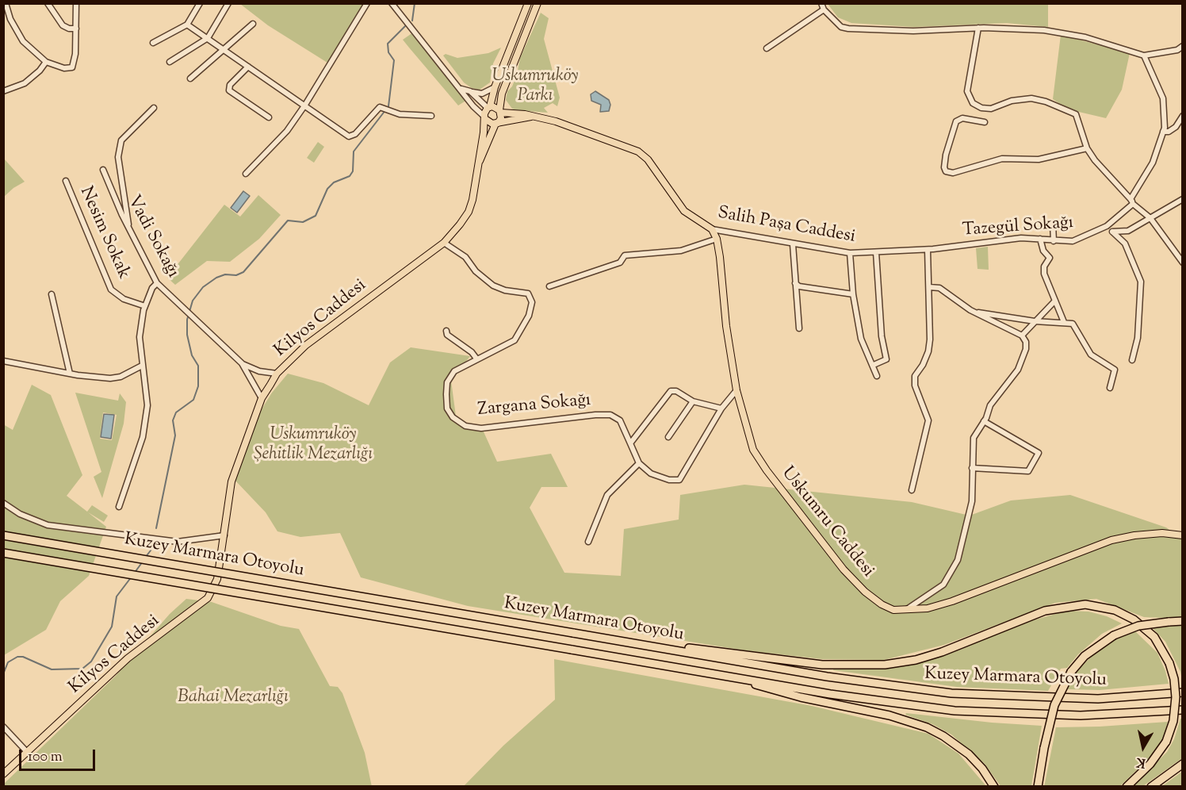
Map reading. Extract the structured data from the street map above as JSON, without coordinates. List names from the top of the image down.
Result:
{
  "streets": {
    "highway": ["Kuzey Marmara Otoyolu"],
    "main road": ["Salih Paşa Caddesi", "Kilyos Caddesi", "Uskumru Caddesi"],
    "street": [
      "Tazegül Sokağı",
      "Nesim Sokak",
      "Vadi Sokağı",
      "Zargana Sokağı"
    ]
  },
  "crossings": [
    ["Salih Paşa Caddesi", "Tazegül Sokağı"],
    ["Salih Paşa Caddesi", "Uskumru Caddesi"],
    ["Kilyos Caddesi", "Zargana Sokağı"]
  ],
  "parks": ["Uskumruköy Parkı", "Uskumruköy Şehitlik Mezarlığı", "Bahai Mezarlığı"],
  "scale_bar": "100 m",
  "north": "bottom"
}
